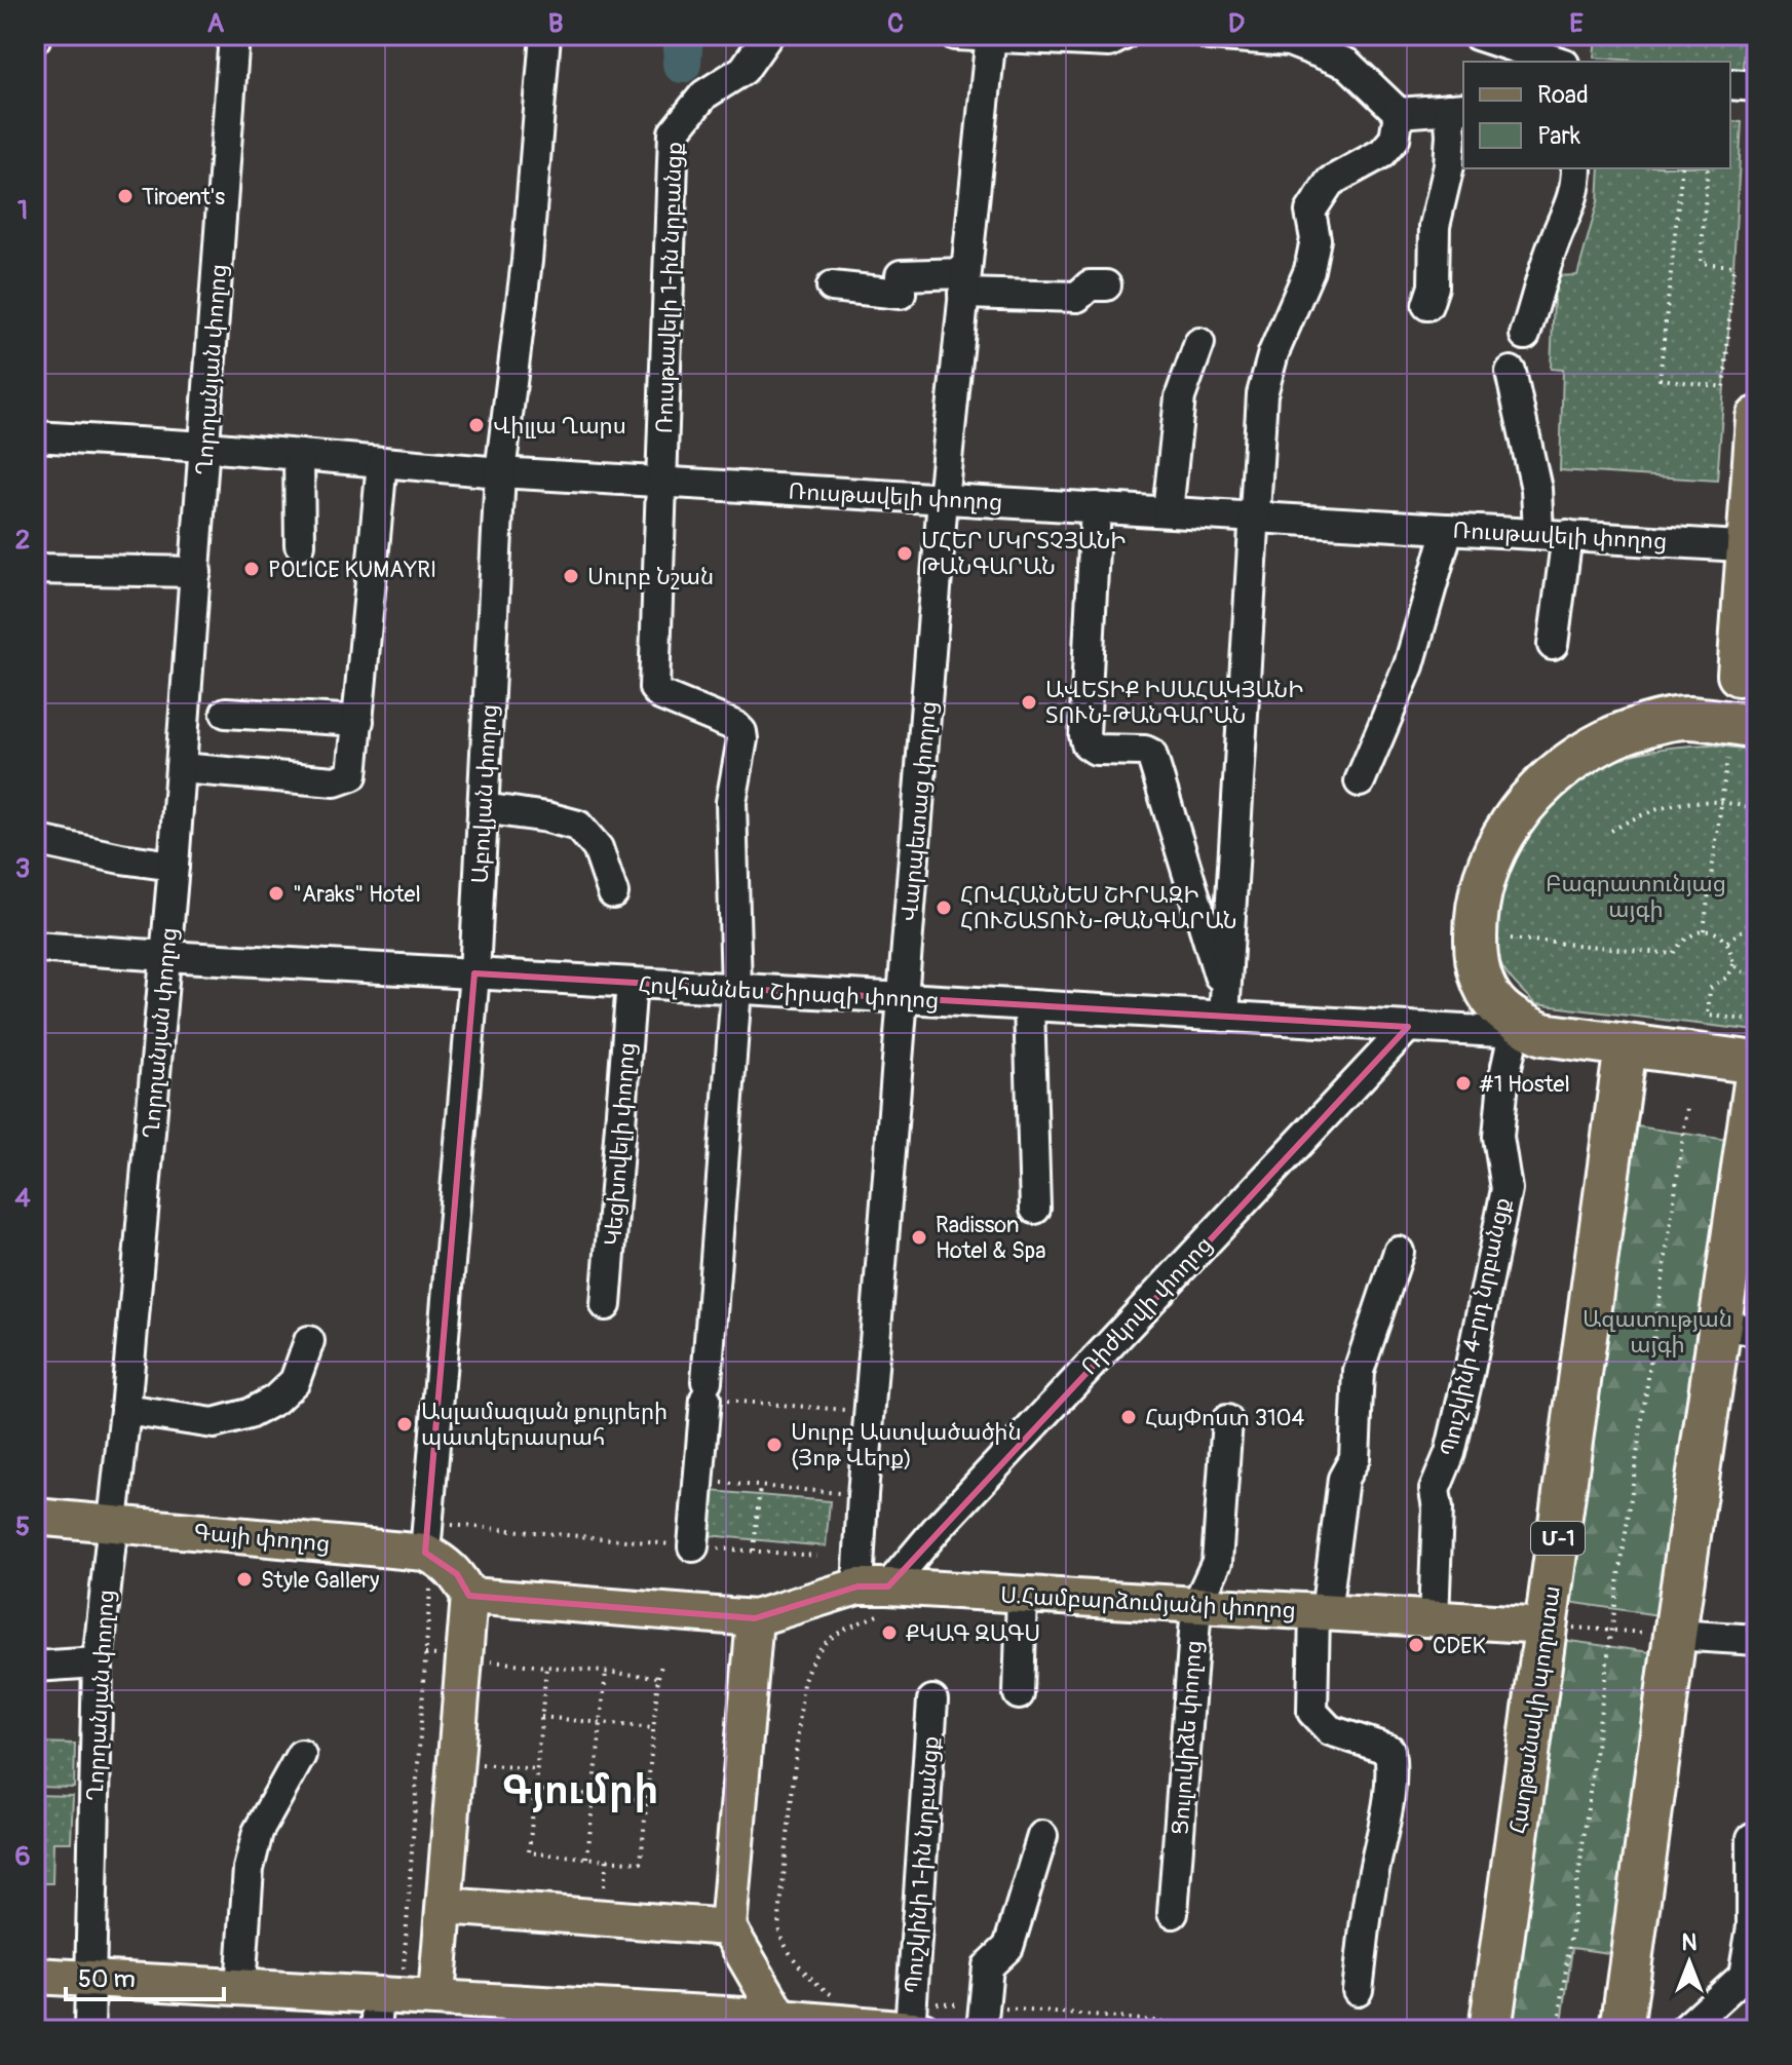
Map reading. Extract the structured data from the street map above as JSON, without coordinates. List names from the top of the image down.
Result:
{
  "streets": {
    "highway": ["Մ-1", "Հաղթանակի պողոտա"],
    "main road": ["Գայի փողոց", "Ս.Համբարձումյանի փողոց"],
    "street": [
      "Ռուսթավելի 1-ին նրբանցք",
      "Ղորղանյան փողոց",
      "Ռուսթավելի փողոց",
      "Աբովյան փողոց",
      "Վարպետաց փողոց",
      "Հովհաննես Շիրազի փողոց",
      "Կեցխովելի փողոց",
      "Ռիժկովի փողոց",
      "Պուշկինի 4-րդ նրբանցք",
      "Ցուլուկիձե փողոց",
      "Պուշկինի 1-ին նրբանցք"
    ]
  },
  "crossings": [
    ["Ռուսթավելի 1-ին նրբանցք", "Ռուսթավելի փողոց"],
    ["Ռուսթավելի 1-ին նրբանցք", "Հովհաննես Շիրազի փողոց"],
    ["Ղորղանյան փողոց", "Ռուսթավելի փողոց"],
    ["Ղորղանյան փողոց", "Հովհաննես Շիրազի փողոց"],
    ["Ղորղանյան փողոց", "Գայի փողոց"],
    ["Ռուսթավելի փողոց", "Աբովյան փողոց"],
    ["Ռուսթավելի փողոց", "Վարպետաց փողոց"],
    ["Աբովյան փողոց", "Հովհաննես Շիրազի փողոց"],
    ["Աբովյան փողոց", "Գայի փողոց"],
    ["Վարպետաց փողոց", "Հովհաննես Շիրազի փողոց"],
    ["Վարպետաց փողոց", "Ռիժկովի փողոց"],
    ["Վարպետաց փողոց", "Ս.Համբարձումյանի փողոց"],
    ["Հովհաննես Շիրազի փողոց", "Կեցխովելի փողոց"],
    ["Հովհաննես Շիրազի փողոց", "Ռիժկովի փողոց"],
    ["Հովհաննես Շիրազի փողոց", "Պուշկինի 4-րդ նրբանցք"],
    ["Ռիժկովի փողոց", "Ս.Համբարձումյանի փողոց"],
    ["Պուշկինի 4-րդ նրբանցք", "Ս.Համբարձումյանի փողոց"],
    ["Ս.Համբարձումյանի փողոց", "Հաղթանակի պողոտա"],
    ["Ս.Համբարձումյանի փողոց", "Ցուլուկիձե փողոց"]
  ],
  "districts": ["Գյումրի"],
  "parks": ["Բագրատունյաց այգի", "Ազատության այգի"],
  "places": [
    "Tiroent's",
    "Վիլլա Ղարս",
    "ՄՀԵՐ ՄԿՐՏՉՅԱՆԻ ԹԱՆԳԱՐԱՆ",
    "POLICE KUMAYRI",
    "Սուրբ Նշան",
    "ԱՎԵՏԻՔ ԻՍԱՀԱԿՅԱՆԻ ՏՈՒՆ-ԹԱՆԳԱՐԱՆ",
    "\"Araks\" Hotel",
    "ՀՈՎՀԱՆՆԵՍ ՇԻՐԱԶԻ ՀՈՒՇԱՏՈՒՆ-ԹԱՆԳԱՐԱՆ",
    "#1 Hostel",
    "Radisson Hotel & Spa",
    "ՀայՓոստ 3104",
    "Ասլամազյան քույրերի պատկերասրահ",
    "Սուրբ Աստվածածին (Յոթ Վերք)",
    "Style Gallery",
    "ՔԿԱԳ ԶԱԳՍ",
    "CDEK"
  ],
  "legend": ["Road", "Park"],
  "scale_bar": "50 m",
  "north": "top",
  "grid": {
    "columns": [
      "A",
      "B",
      "C",
      "D",
      "E"
    ],
    "rows": [
      "1",
      "2",
      "3",
      "4",
      "5",
      "6"
    ]
  }
}
